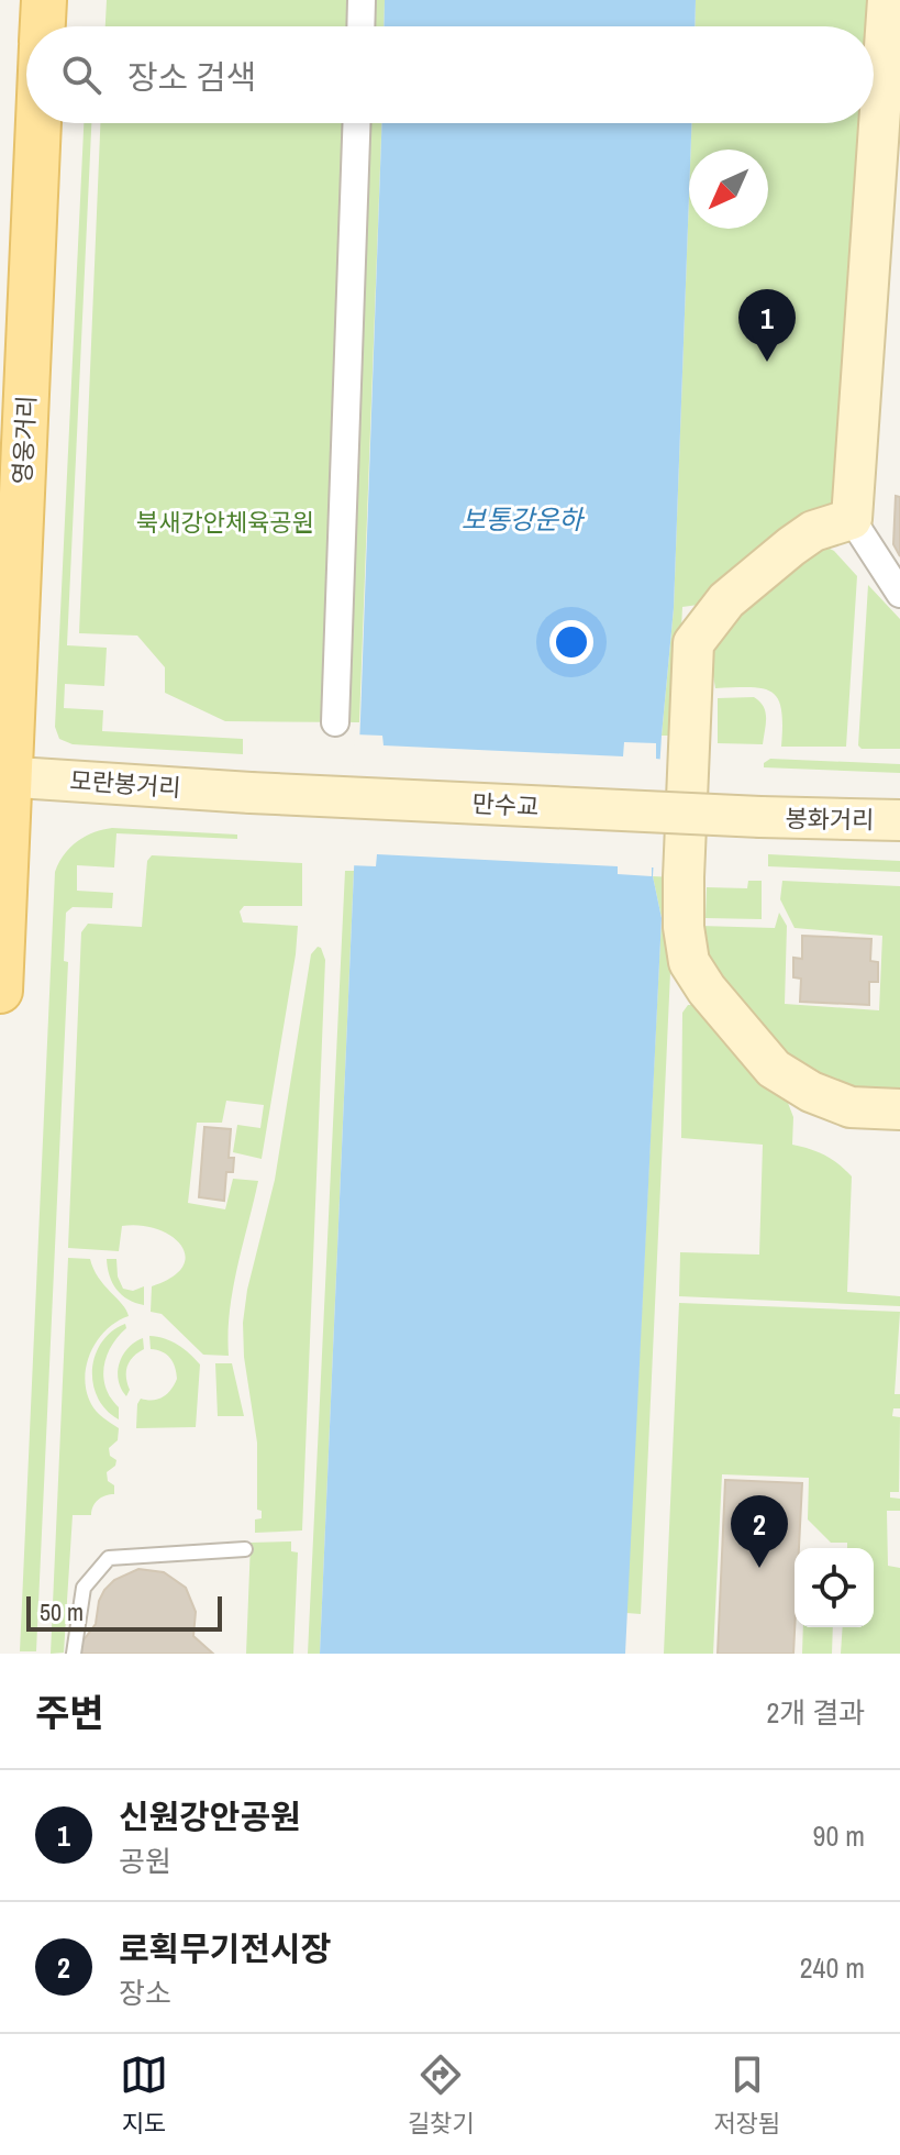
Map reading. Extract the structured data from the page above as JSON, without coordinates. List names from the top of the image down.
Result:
{
  "streets": {
    "main road": ["영웅거리"],
    "street": ["모란봉거리", "만수교", "봉화거리"]
  },
  "crossings": [
    ["영웅거리", "모란봉거리"],
    ["모란봉거리", "만수교"],
    ["만수교", "봉화거리"]
  ],
  "water": ["보통강운하"],
  "parks": ["북새강안체육공원"],
  "scale_bar": "50 m",
  "north": "bottom left",
  "page": {
    "search": "장소 검색",
    "pins": ["1", "2"],
    "scale": "50 m",
    "heading": ["주변", "2개 결과"],
    "list": [
      {
        "mark": "1",
        "name": "신원강안공원",
        "note": "공원",
        "value": "90 m"
      },
      {
        "mark": "2",
        "name": "로획무기전시장",
        "note": "장소",
        "value": "240 m"
      }
    ],
    "nav": ["지도", "길찾기", "저장됨"]
  }
}
